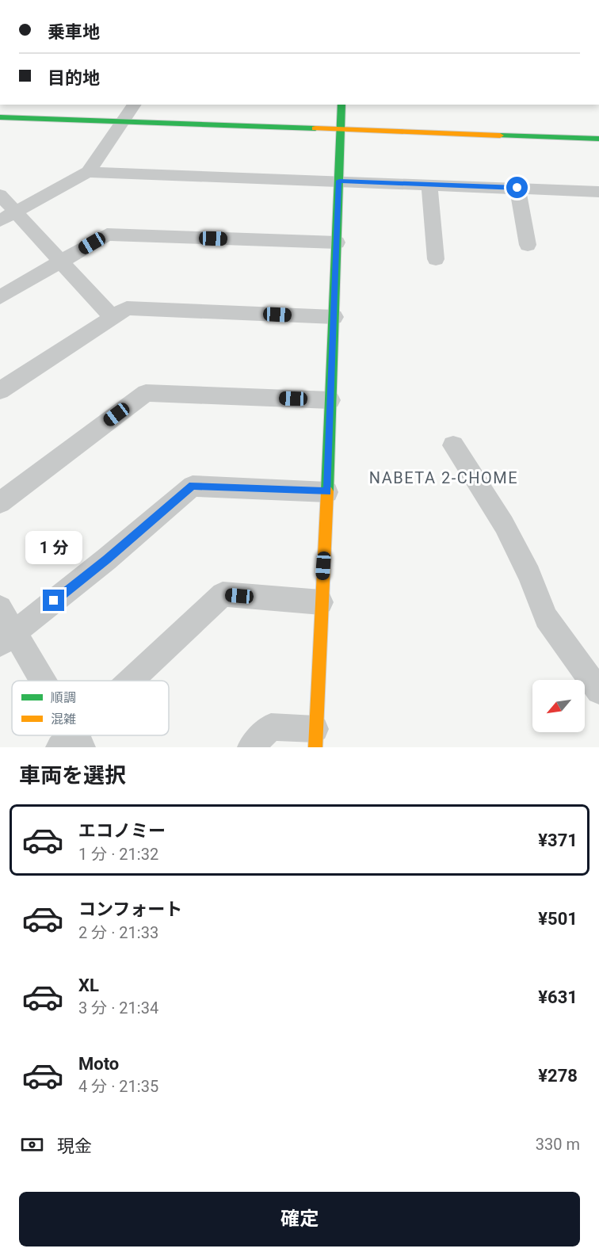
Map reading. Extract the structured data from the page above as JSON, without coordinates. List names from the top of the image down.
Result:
{
  "districts": ["NABETA 2-CHOME"],
  "legend": ["順調", "混雑"],
  "north": "bottom left",
  "page": {
    "banner": ["乗車地", "目的地"],
    "bubble": "1 分",
    "heading": "車両を選択",
    "list": [
      {
        "name": "エコノミー",
        "note": "1 分 · 21:32",
        "value": "¥371"
      },
      {
        "name": "コンフォート",
        "note": "2 分 · 21:33",
        "value": "¥501"
      },
      {
        "name": "XL",
        "note": "3 分 · 21:34",
        "value": "¥631"
      },
      {
        "name": "Moto",
        "note": "4 分 · 21:35",
        "value": "¥278"
      }
    ],
    "pay": ["現金", "330 m"],
    "buttons": "確定"
  }
}
